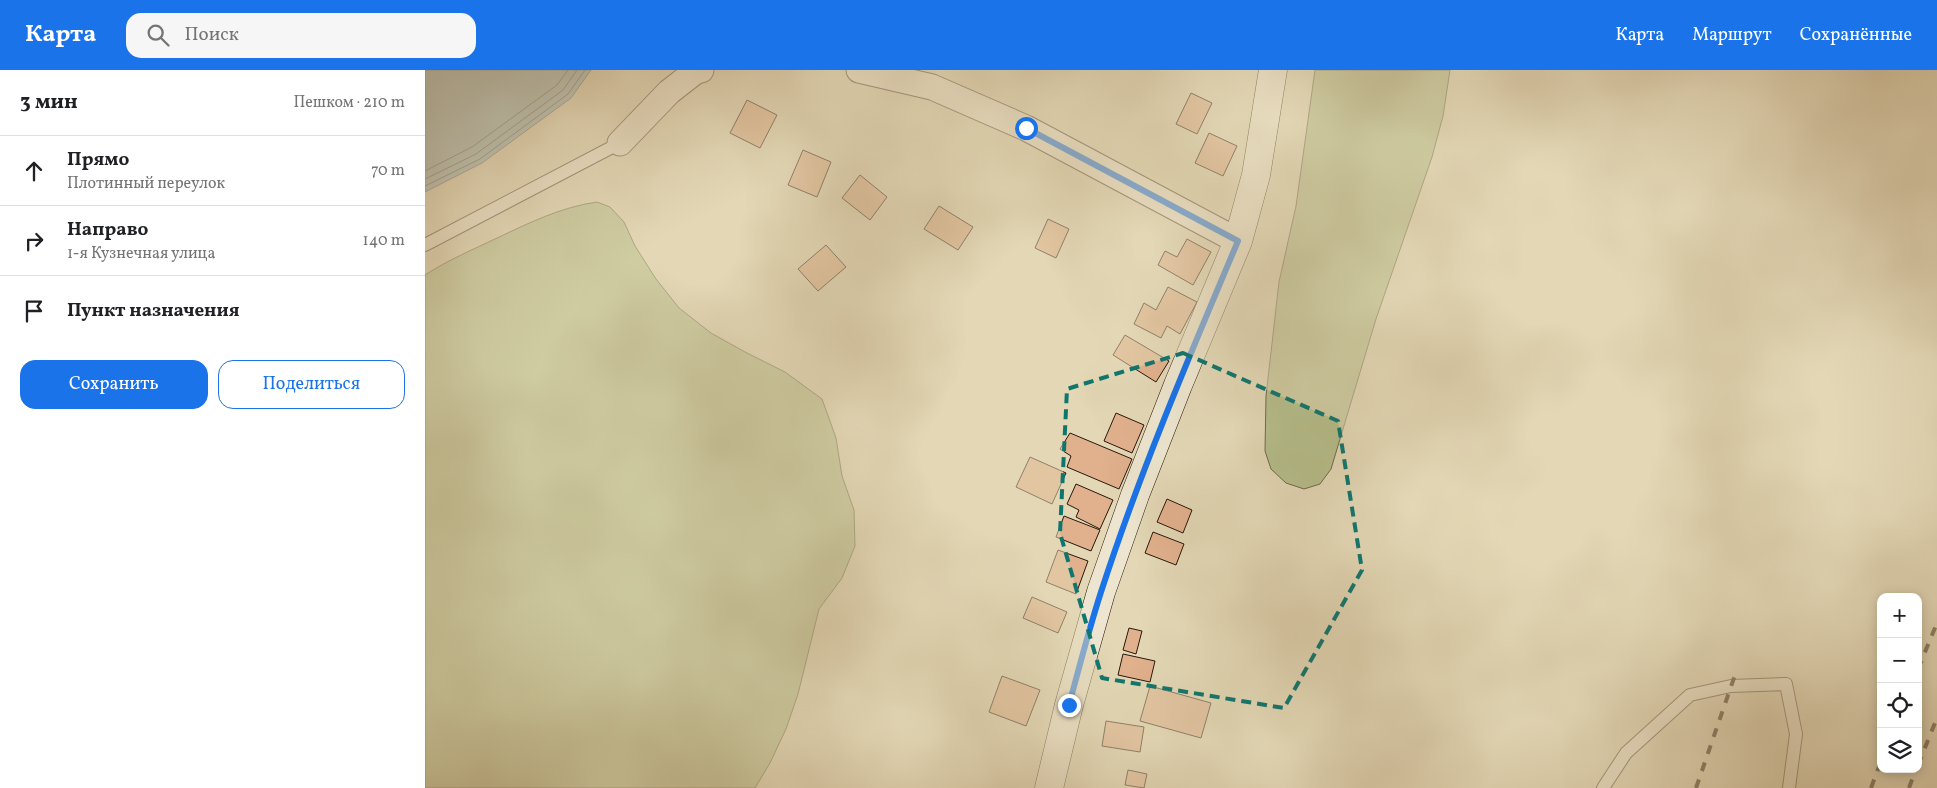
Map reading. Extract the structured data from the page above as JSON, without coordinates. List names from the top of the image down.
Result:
{
  "page": {
    "header": "Карта",
    "search": "Поиск",
    "nav": ["Карта", "Маршрут", "Сохранённые"],
    "heading": ["3 мин", "Пешком · 210 m"],
    "list": [
      ["Прямо", "Плотинный переулок", "70 m"],
      ["Направо", "1-я Кузнечная улица", "140 m"],
      "Пункт назначения"
    ],
    "buttons": ["Сохранить", "Поделиться"],
    "map_buttons": ["+", "−"]
  }
}
